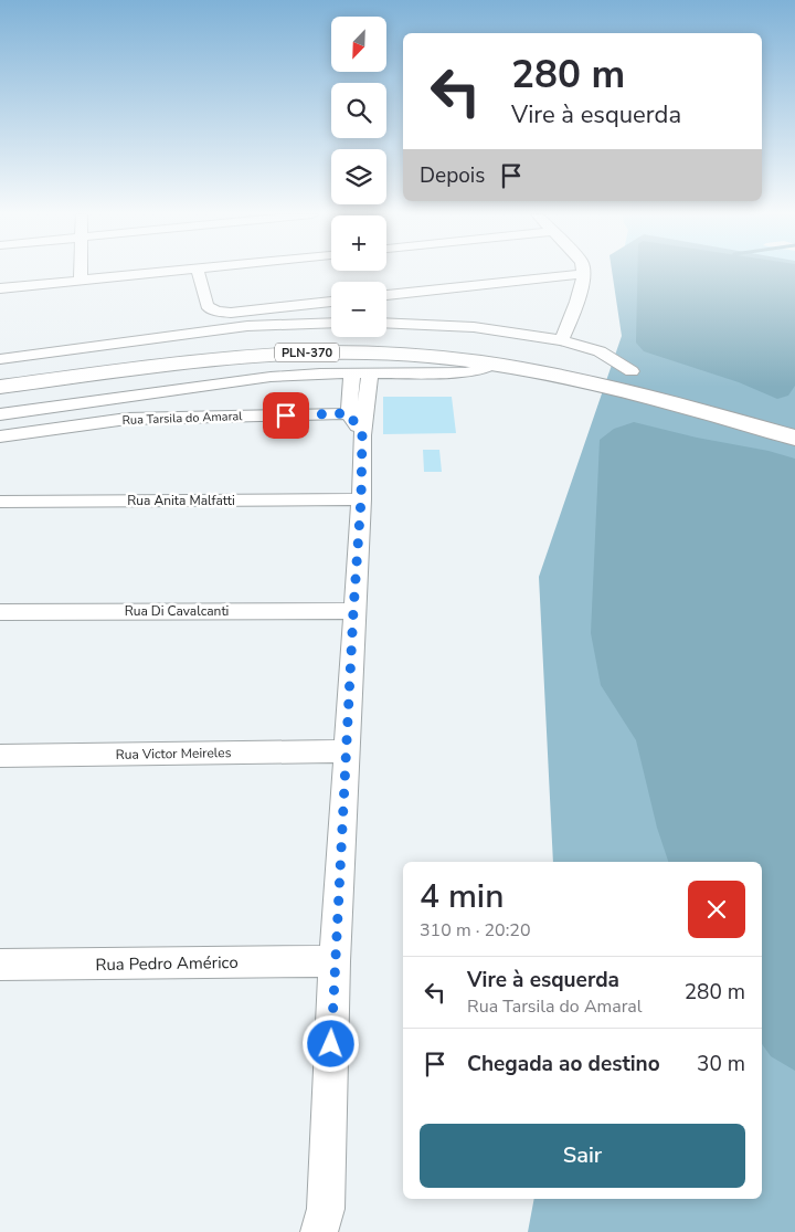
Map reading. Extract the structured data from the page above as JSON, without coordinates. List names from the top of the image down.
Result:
{
  "streets": {
    "main road": ["PLN-370"],
    "street": [
      "Rua Tarsila do Amaral",
      "Rua Anita Malfatti",
      "Rua Di Cavalcanti",
      "Rua Victor Meireles",
      "Rua Pedro Américo"
    ]
  },
  "north": "bottom left",
  "page": {
    "map_buttons": ["+", "−"],
    "turn": ["280 m", "Vire à esquerda"],
    "then": "Depois",
    "heading": ["4 min", "310 m · 20:20"],
    "list": [
      {
        "name": "Vire à esquerda",
        "note": "Rua Tarsila do Amaral",
        "value": "280 m"
      },
      {
        "name": "Chegada ao destino",
        "value": "30 m"
      }
    ],
    "buttons": "Sair"
  }
}
